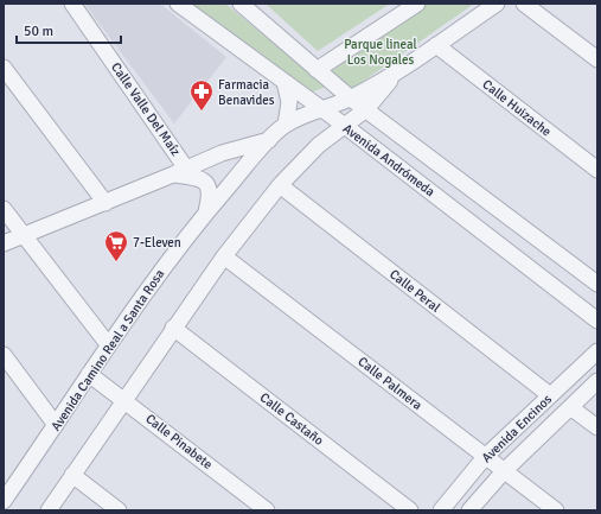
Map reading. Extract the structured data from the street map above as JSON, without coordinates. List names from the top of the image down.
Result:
{
  "streets": {
    "street": [
      "Calle Huizache",
      "Calle Valle Del Maíz",
      "Avenida Andrómeda",
      "Calle Peral",
      "Avenida Camino Real a Santa Rosa",
      "Calle Palmera",
      "Calle Castaño",
      "Avenida Encinos",
      "Calle Pinabete"
    ]
  },
  "crossings": [
    ["Avenida Andrómeda", "Avenida Camino Real a Santa Rosa"],
    ["Calle Peral", "Avenida Encinos"],
    ["Avenida Camino Real a Santa Rosa", "Calle Pinabete"],
    ["Calle Palmera", "Avenida Encinos"]
  ],
  "parks": ["Parque lineal Los Nogales"],
  "places": {
    "pharmacy": ["Farmacia Benavides"],
    "supermarket": ["7-Eleven"]
  },
  "scale_bar": "50 m"
}
